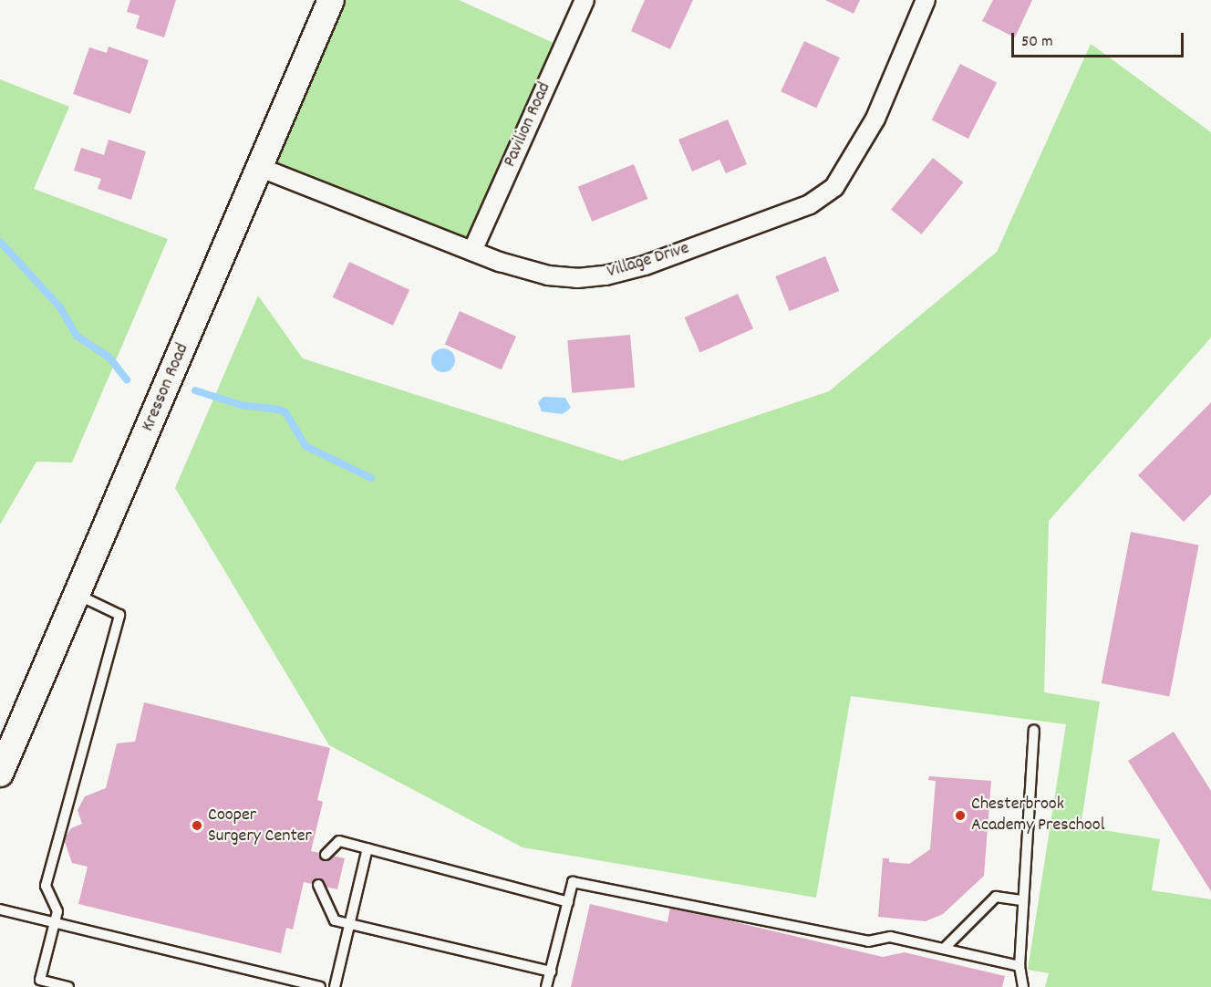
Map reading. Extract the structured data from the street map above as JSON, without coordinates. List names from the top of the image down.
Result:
{
  "streets": {
    "main road": ["Kresson Road"],
    "street": ["Pavilion Road", "Village Drive"]
  },
  "crossings": [
    ["Pavilion Road", "Village Drive"],
    ["Village Drive", "Kresson Road"]
  ],
  "places": ["Chesterbrook Academy Preschool", "Cooper Surgery Center"],
  "scale_bar": "50 m"
}
